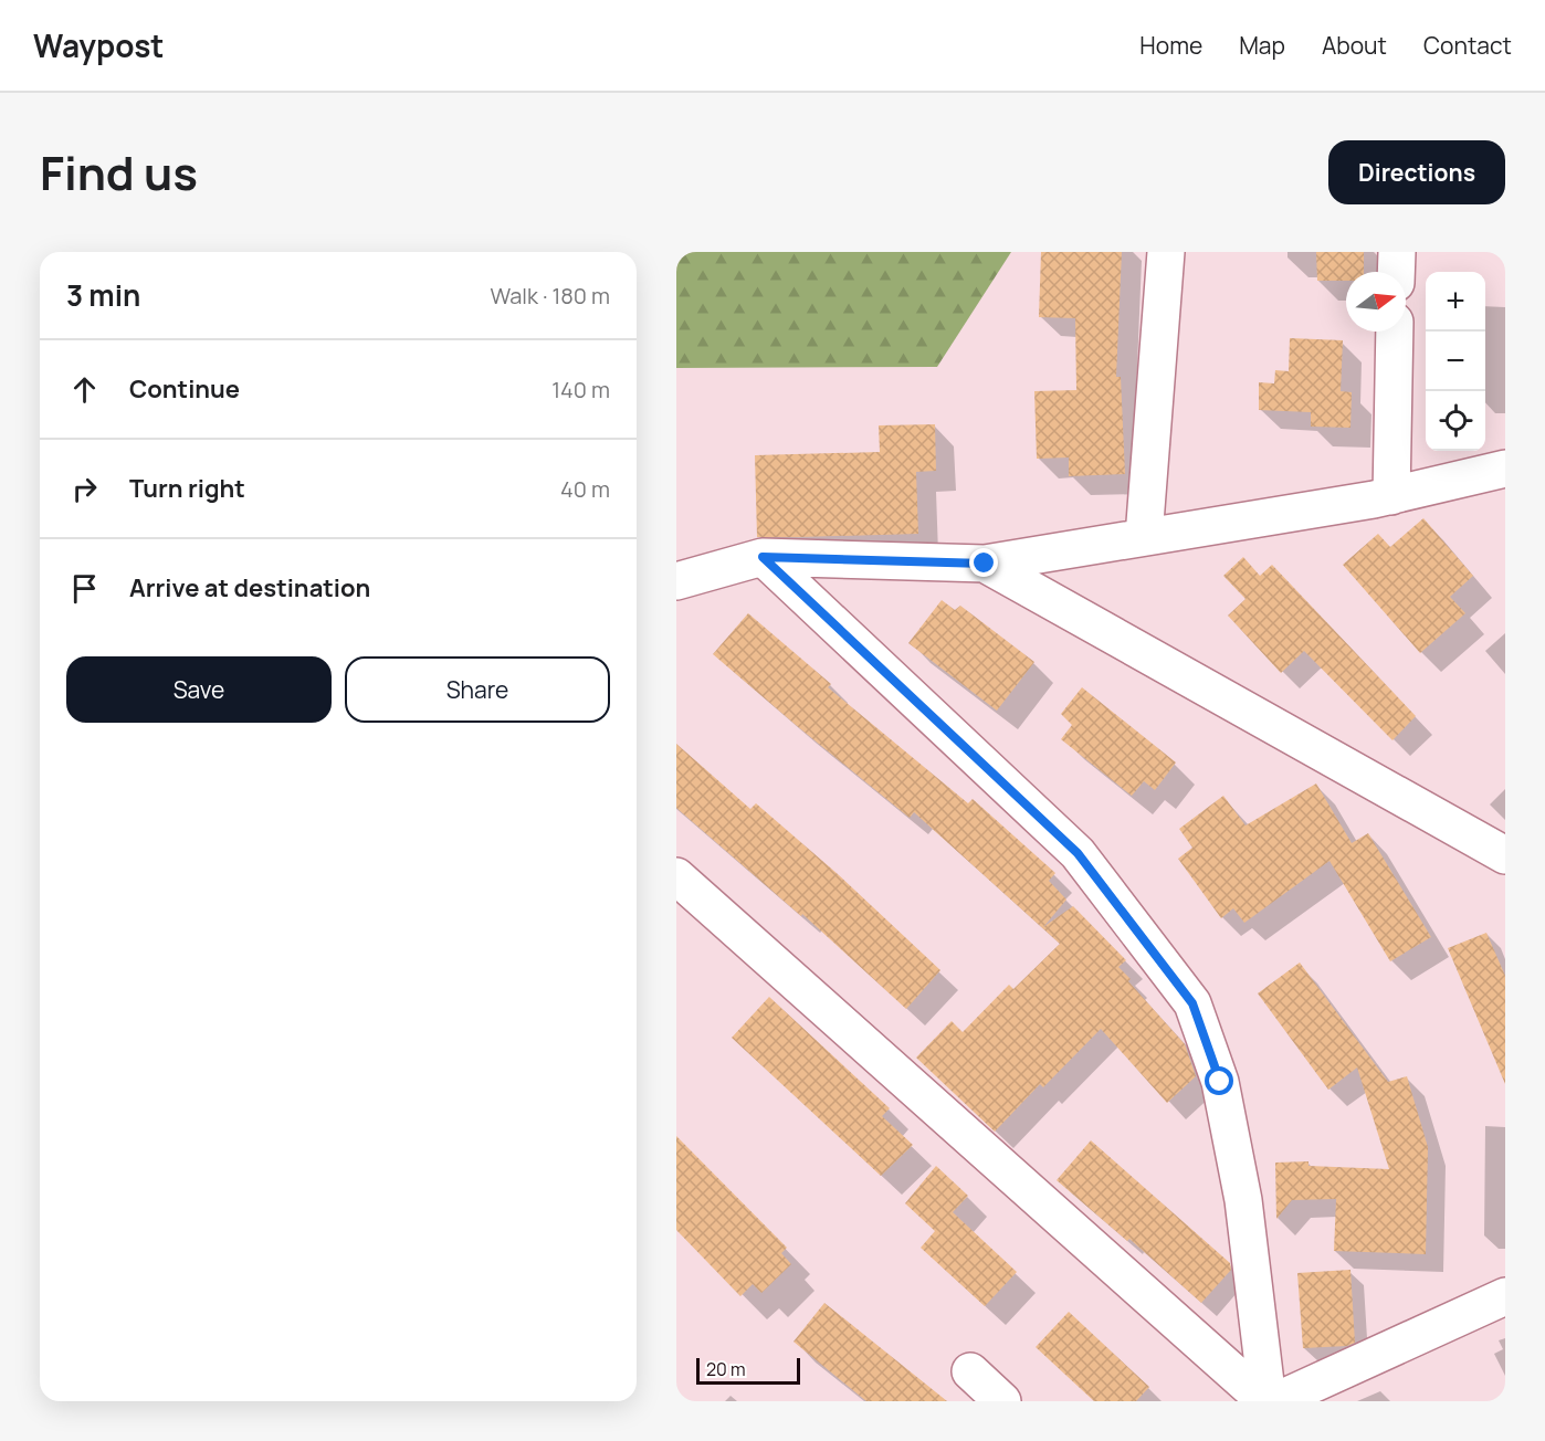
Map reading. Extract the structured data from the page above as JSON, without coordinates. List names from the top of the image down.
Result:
{
  "scale_bar": "20 m",
  "north": "right",
  "page": {
    "header": "Waypost",
    "nav": [
      "Home",
      "Map",
      "About",
      "Contact"
    ],
    "title": "Find us",
    "buttons": [
      "Directions",
      ["Save", "Share"]
    ],
    "heading": ["3 min", "Walk · 180 m"],
    "map_buttons": ["+", "−"],
    "list": [
      ["Continue", "140 m"],
      ["Turn right", "40 m"],
      "Arrive at destination"
    ],
    "scale": "20 m"
  }
}
